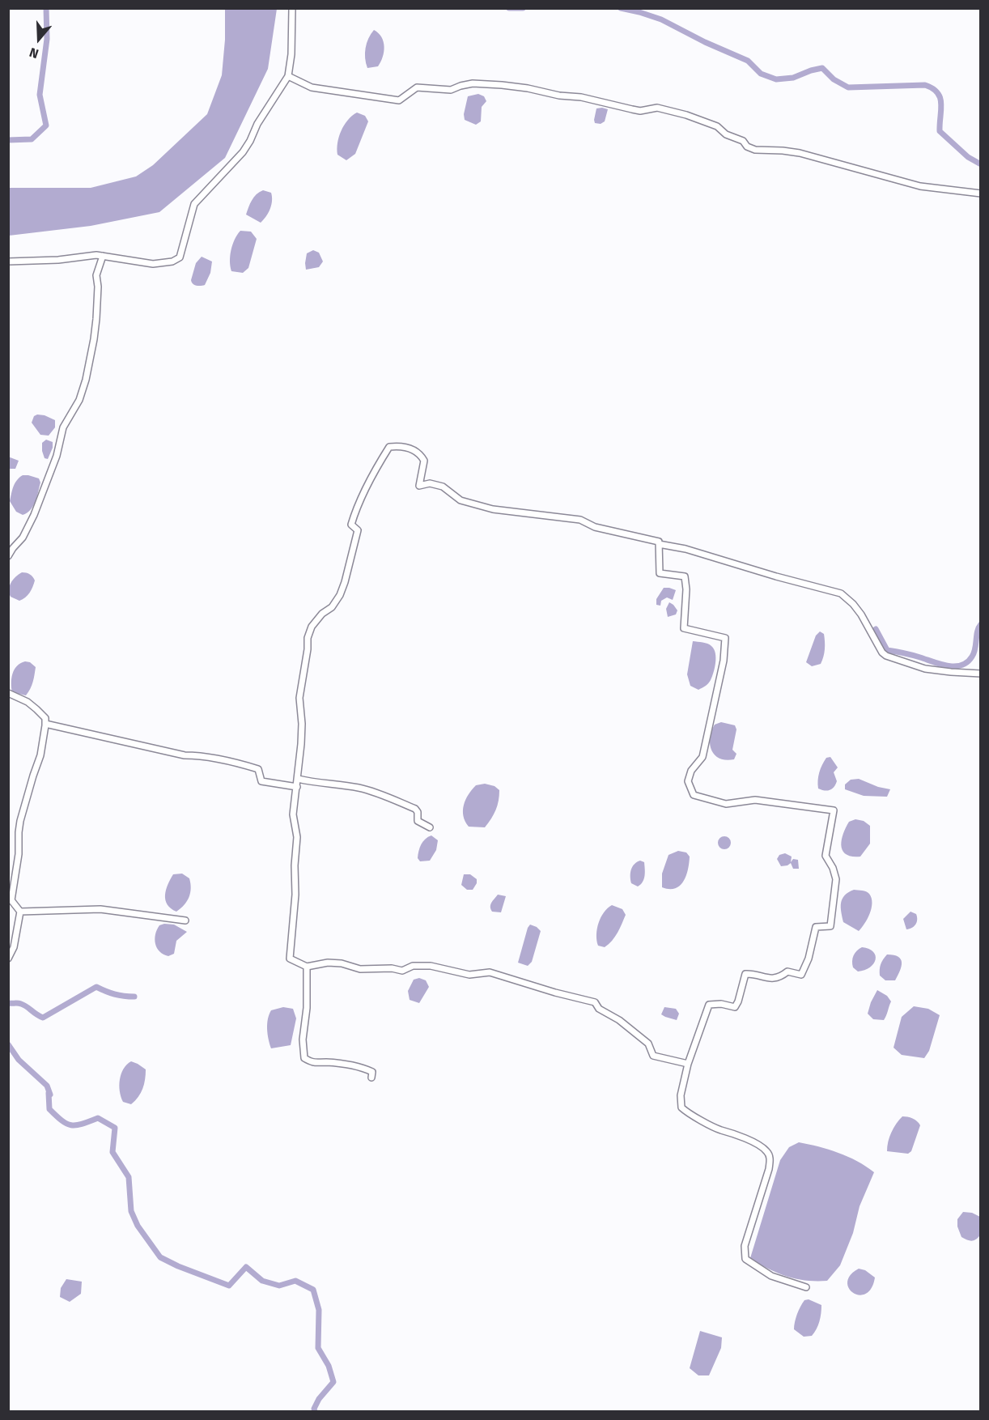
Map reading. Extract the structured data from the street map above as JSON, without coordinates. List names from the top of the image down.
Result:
{
  "north": "bottom"
}
